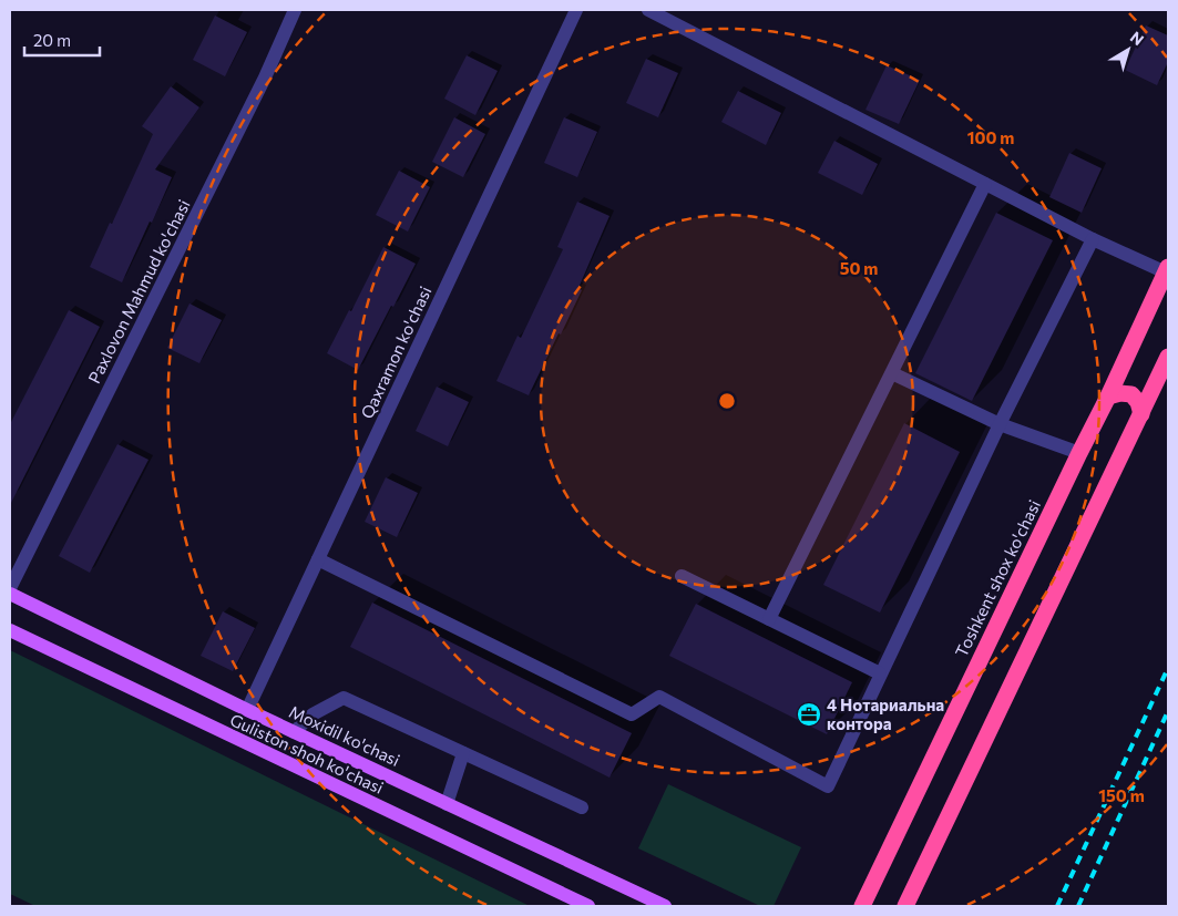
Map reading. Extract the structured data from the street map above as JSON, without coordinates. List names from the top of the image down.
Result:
{
  "streets": {
    "highway": ["Toshkent shox ko'chasi"],
    "main road": ["Moxidil ko'chasi", "Guliston shoh ko'chasi"],
    "street": ["Paxlovon Mahmud ko'chasi", "Qaxramon ko'chasi"]
  },
  "crossings": [
    ["Qaxramon ko'chasi", "Moxidil ko'chasi"]
  ],
  "places": {
    "office": ["4 Нотариальна контора"]
  },
  "scale_bar": "20 m",
  "north": "top right",
  "rings": ["100 m", "50 m", "150 m"]
}
